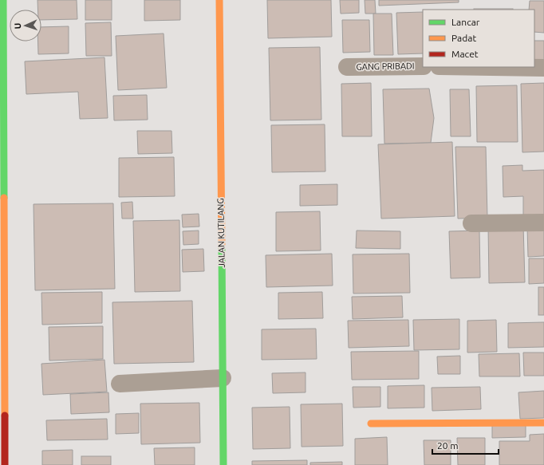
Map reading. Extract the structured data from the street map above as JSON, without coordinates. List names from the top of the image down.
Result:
{
  "streets": {
    "street": ["GANG PRIBADI", "JALAN KUTILANG"]
  },
  "legend": ["Lancar", "Padat", "Macet"],
  "scale_bar": "20 m",
  "north": "left"
}
